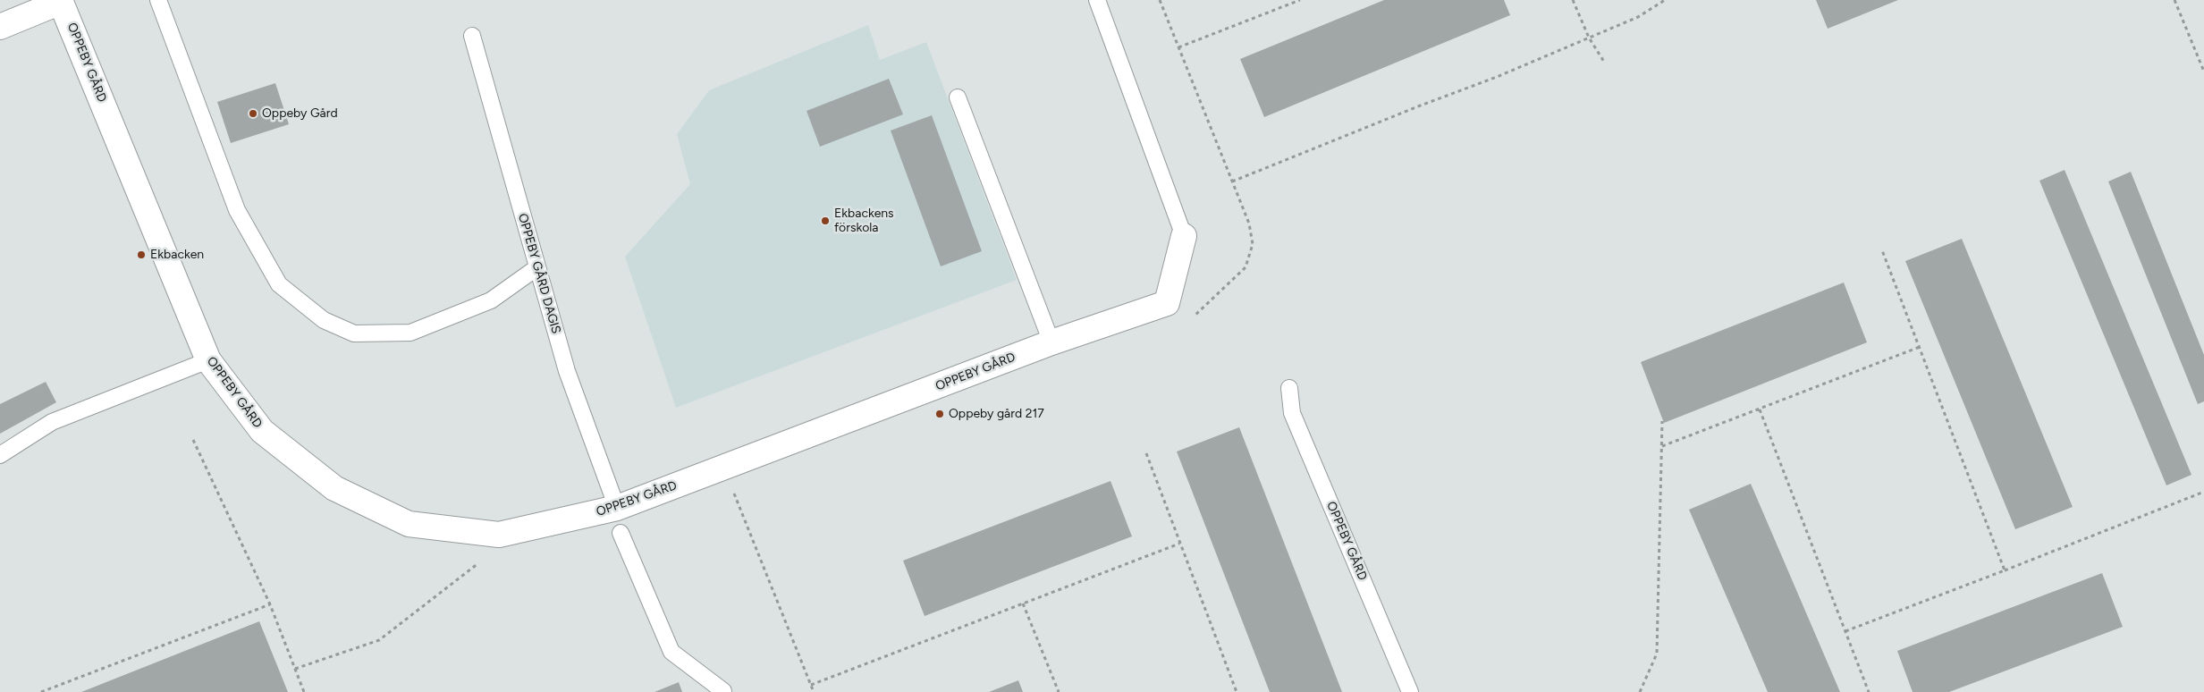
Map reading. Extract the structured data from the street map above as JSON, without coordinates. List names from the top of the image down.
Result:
{
  "streets": {
    "street": ["OPPEBY GÅRD"],
    "lane": ["OPPEBY GÅRD DAGIS"]
  },
  "crossings": [
    ["OPPEBY GÅRD", "OPPEBY GÅRD DAGIS"]
  ],
  "places": [
    "Oppeby Gård",
    "Ekbackens förskola",
    "Ekbacken",
    "Oppeby gård 217"
  ]
}
